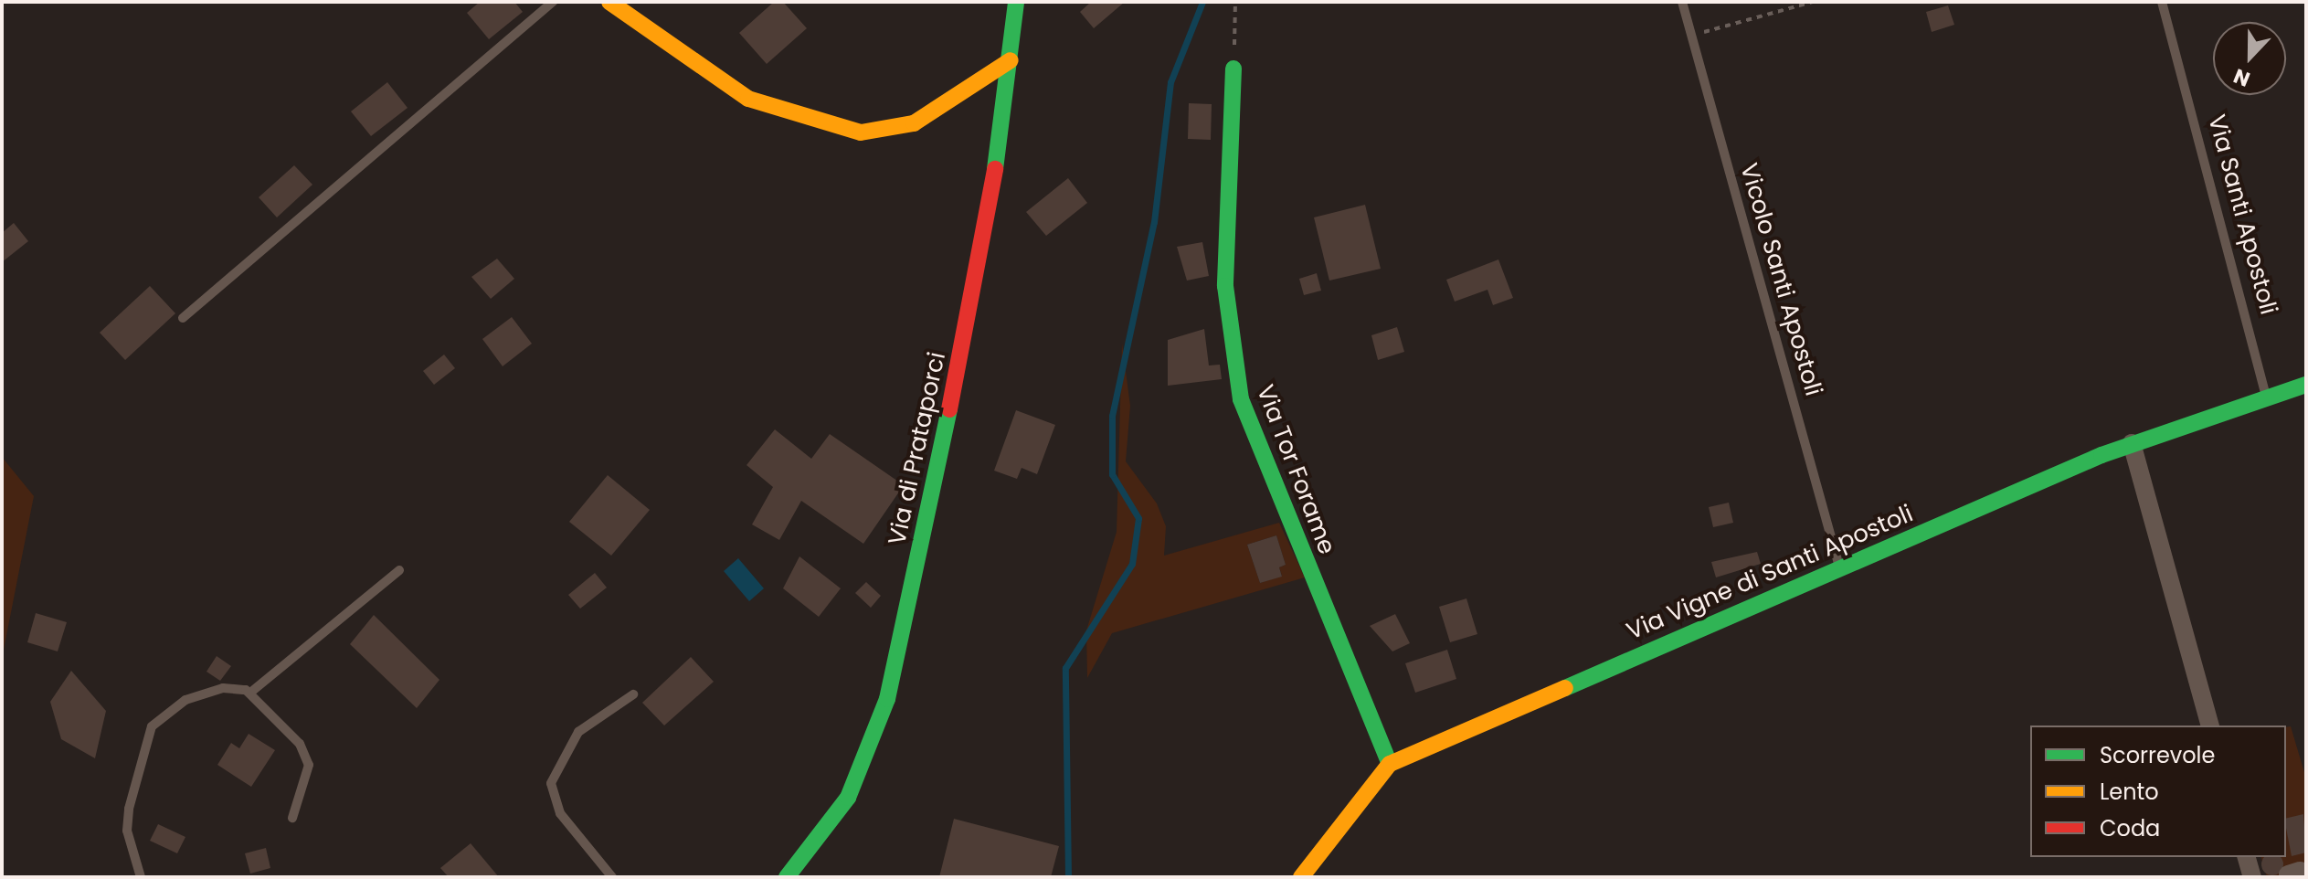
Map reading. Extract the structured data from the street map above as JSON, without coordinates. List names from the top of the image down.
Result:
{
  "streets": {
    "street": ["Via di Prataporci", "Via Tor Forame", "Via Vigne di Santi Apostoli"],
    "lane": ["Via Santi Apostoli", "Vicolo Santi Apostoli"]
  },
  "crossings": [
    ["Via Santi Apostoli", "Via Vigne di Santi Apostoli"],
    ["Vicolo Santi Apostoli", "Via Vigne di Santi Apostoli"],
    ["Via Tor Forame", "Via Vigne di Santi Apostoli"]
  ],
  "legend": ["Scorrevole", "Lento", "Coda"],
  "north": "bottom"
}
